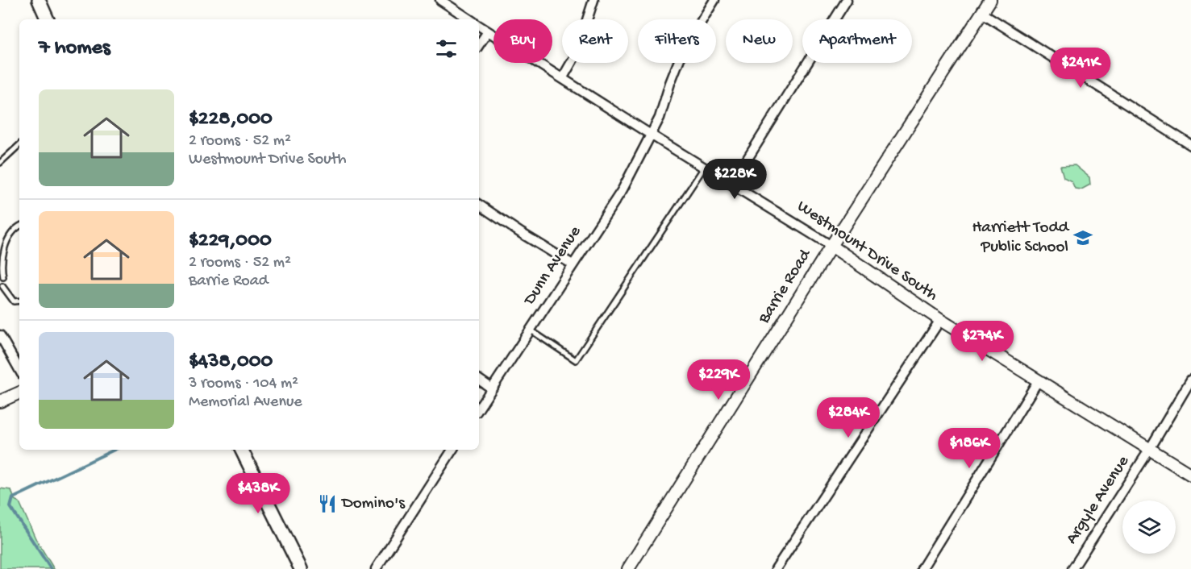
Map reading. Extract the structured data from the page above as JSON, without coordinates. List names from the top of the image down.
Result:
{
  "streets": {
    "street": [
      "Westmount Drive South",
      "Dunn Avenue",
      "Barrie Road",
      "Argyle Avenue"
    ]
  },
  "crossings": [
    ["Westmount Drive South", "Dunn Avenue"],
    ["Westmount Drive South", "Barrie Road"],
    ["Westmount Drive South", "Argyle Avenue"]
  ],
  "places": {
    "school or university": ["Harriett Todd Public School"],
    "restaurant": ["Domino's"]
  },
  "page": {
    "chip": [
      "Buy",
      "Rent",
      "Filters",
      "New",
      "Apartment"
    ],
    "heading": "7 homes",
    "price": [
      "$241K",
      "$228K",
      "$274K",
      "$229K",
      "$284K",
      "$186K",
      "$438K"
    ],
    "list": [
      {
        "name": "$228,000",
        "note": "2 rooms · 52 m² · Westmount Drive South"
      },
      {
        "name": "$229,000",
        "note": "2 rooms · 52 m² · Barrie Road"
      },
      {
        "name": "$438,000",
        "note": "3 rooms · 104 m² · Memorial Avenue"
      }
    ]
  }
}
